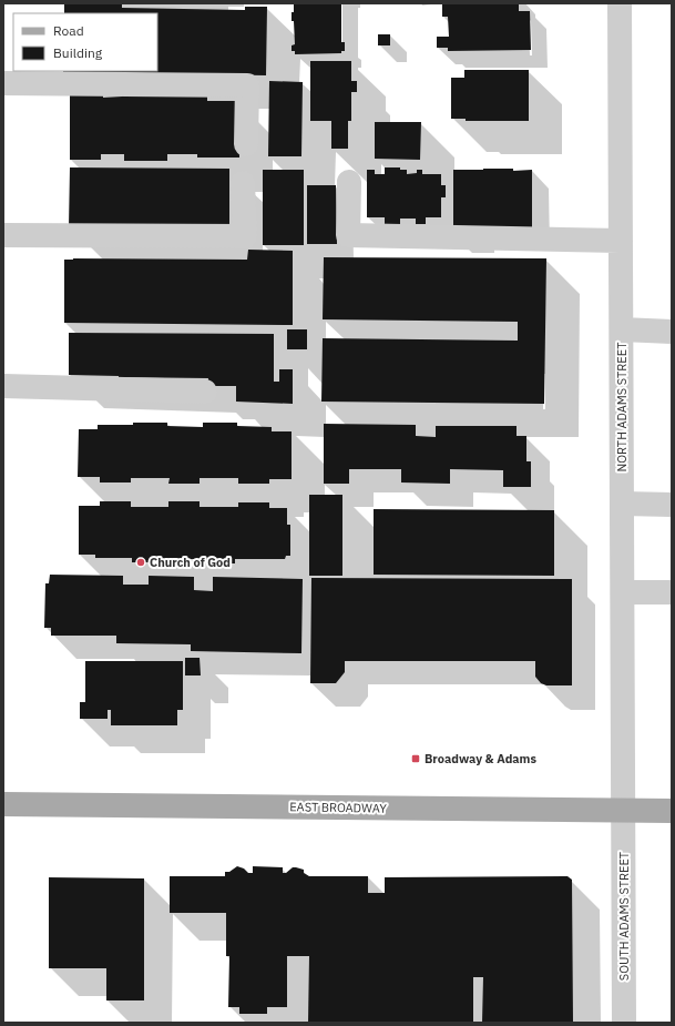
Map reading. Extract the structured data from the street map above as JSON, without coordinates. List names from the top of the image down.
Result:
{
  "streets": {
    "main road": ["EAST BROADWAY"],
    "street": ["NORTH ADAMS STREET", "SOUTH ADAMS STREET"]
  },
  "crossings": [
    ["NORTH ADAMS STREET", "EAST BROADWAY"],
    ["NORTH ADAMS STREET", "SOUTH ADAMS STREET"],
    ["EAST BROADWAY", "SOUTH ADAMS STREET"]
  ],
  "places": {
    "other": ["Church of God"],
    "transit": ["Broadway & Adams"]
  },
  "legend": ["Road", "Building"]
}
